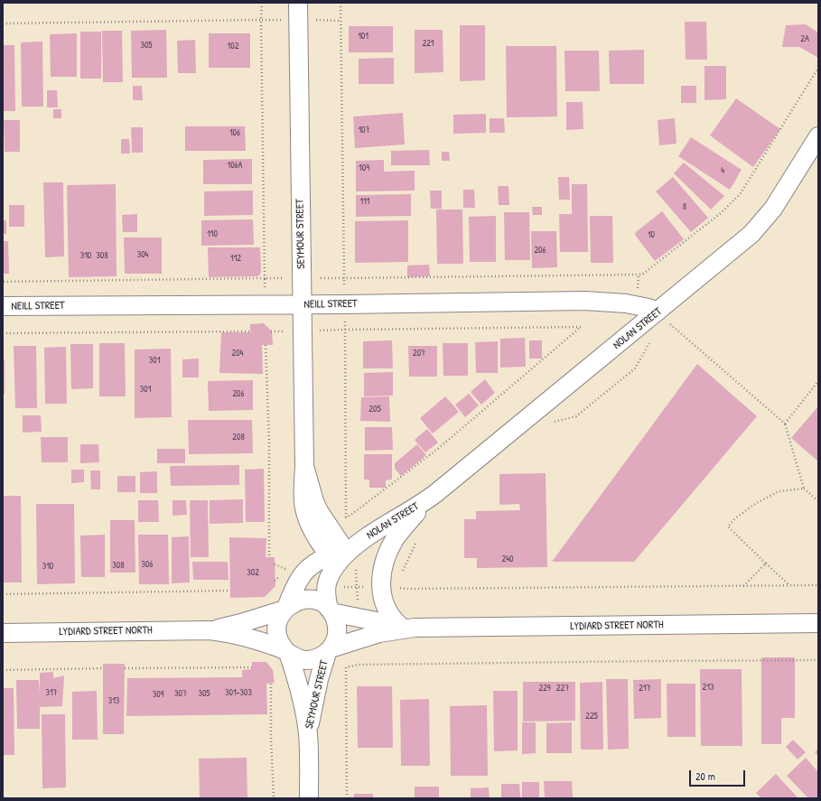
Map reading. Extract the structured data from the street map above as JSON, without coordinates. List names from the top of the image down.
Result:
{
  "streets": {
    "street": [
      "SEYMOUR STREET",
      "NEILL STREET",
      "NOLAN STREET",
      "LYDIARD STREET NORTH"
    ]
  },
  "crossings": [
    ["SEYMOUR STREET", "NEILL STREET"],
    ["SEYMOUR STREET", "NOLAN STREET"],
    ["SEYMOUR STREET", "LYDIARD STREET NORTH"],
    ["NEILL STREET", "NOLAN STREET"],
    ["NOLAN STREET", "LYDIARD STREET NORTH"]
  ],
  "house_numbers": [
    "101",
    "2A",
    "221",
    "305",
    "102",
    "107",
    "106",
    "106A",
    "109",
    "4",
    "111",
    "8",
    "110",
    "10",
    "206",
    "304",
    "310",
    "308",
    "112",
    "204",
    "207",
    "301",
    "301",
    "206",
    "205",
    "208",
    "240",
    "306",
    "308",
    "310",
    "302",
    "213",
    "229",
    "227",
    "217",
    "317",
    "301-303",
    "307",
    "305",
    "309",
    "313",
    "225"
  ],
  "scale_bar": "20 m"
}
